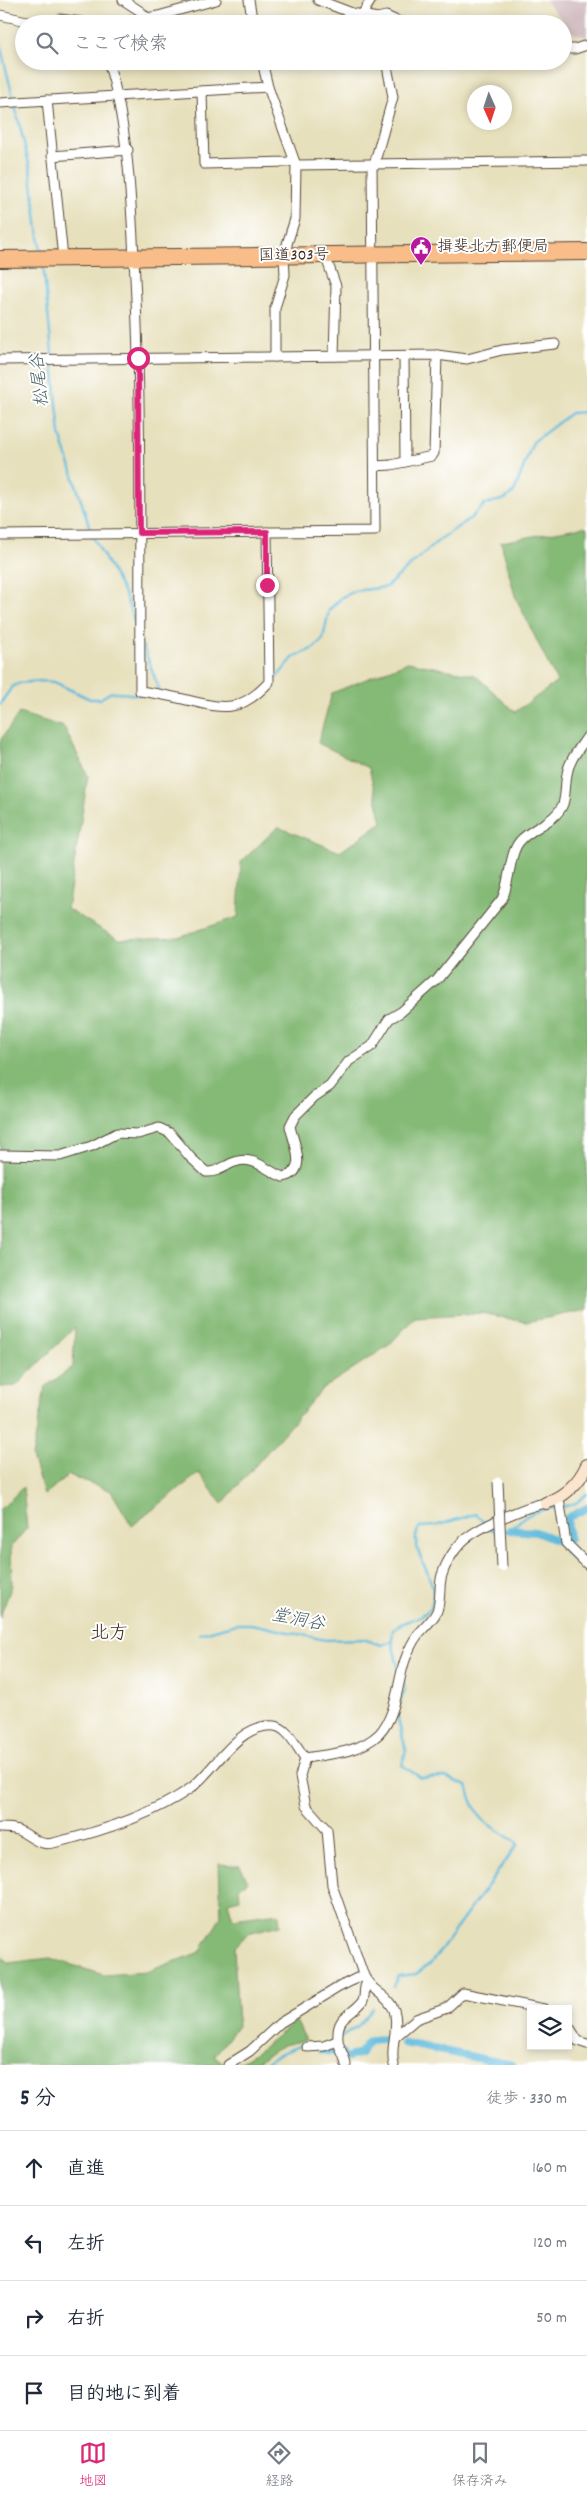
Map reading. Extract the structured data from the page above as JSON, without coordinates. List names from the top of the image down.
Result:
{
  "streets": {
    "highway": ["国道303号"]
  },
  "districts": ["北方"],
  "water": ["松尾谷", "堂洞谷"],
  "places": {
    "public building": ["揖斐北方郵便局"]
  },
  "north": "bottom",
  "page": {
    "search": "ここで検索",
    "heading": ["5 分", "徒歩 · 330 m"],
    "list": [
      ["直進", "160 m"],
      ["左折", "120 m"],
      ["右折", "50 m"],
      "目的地に到着"
    ],
    "nav": ["地図", "経路", "保存済み"]
  }
}
